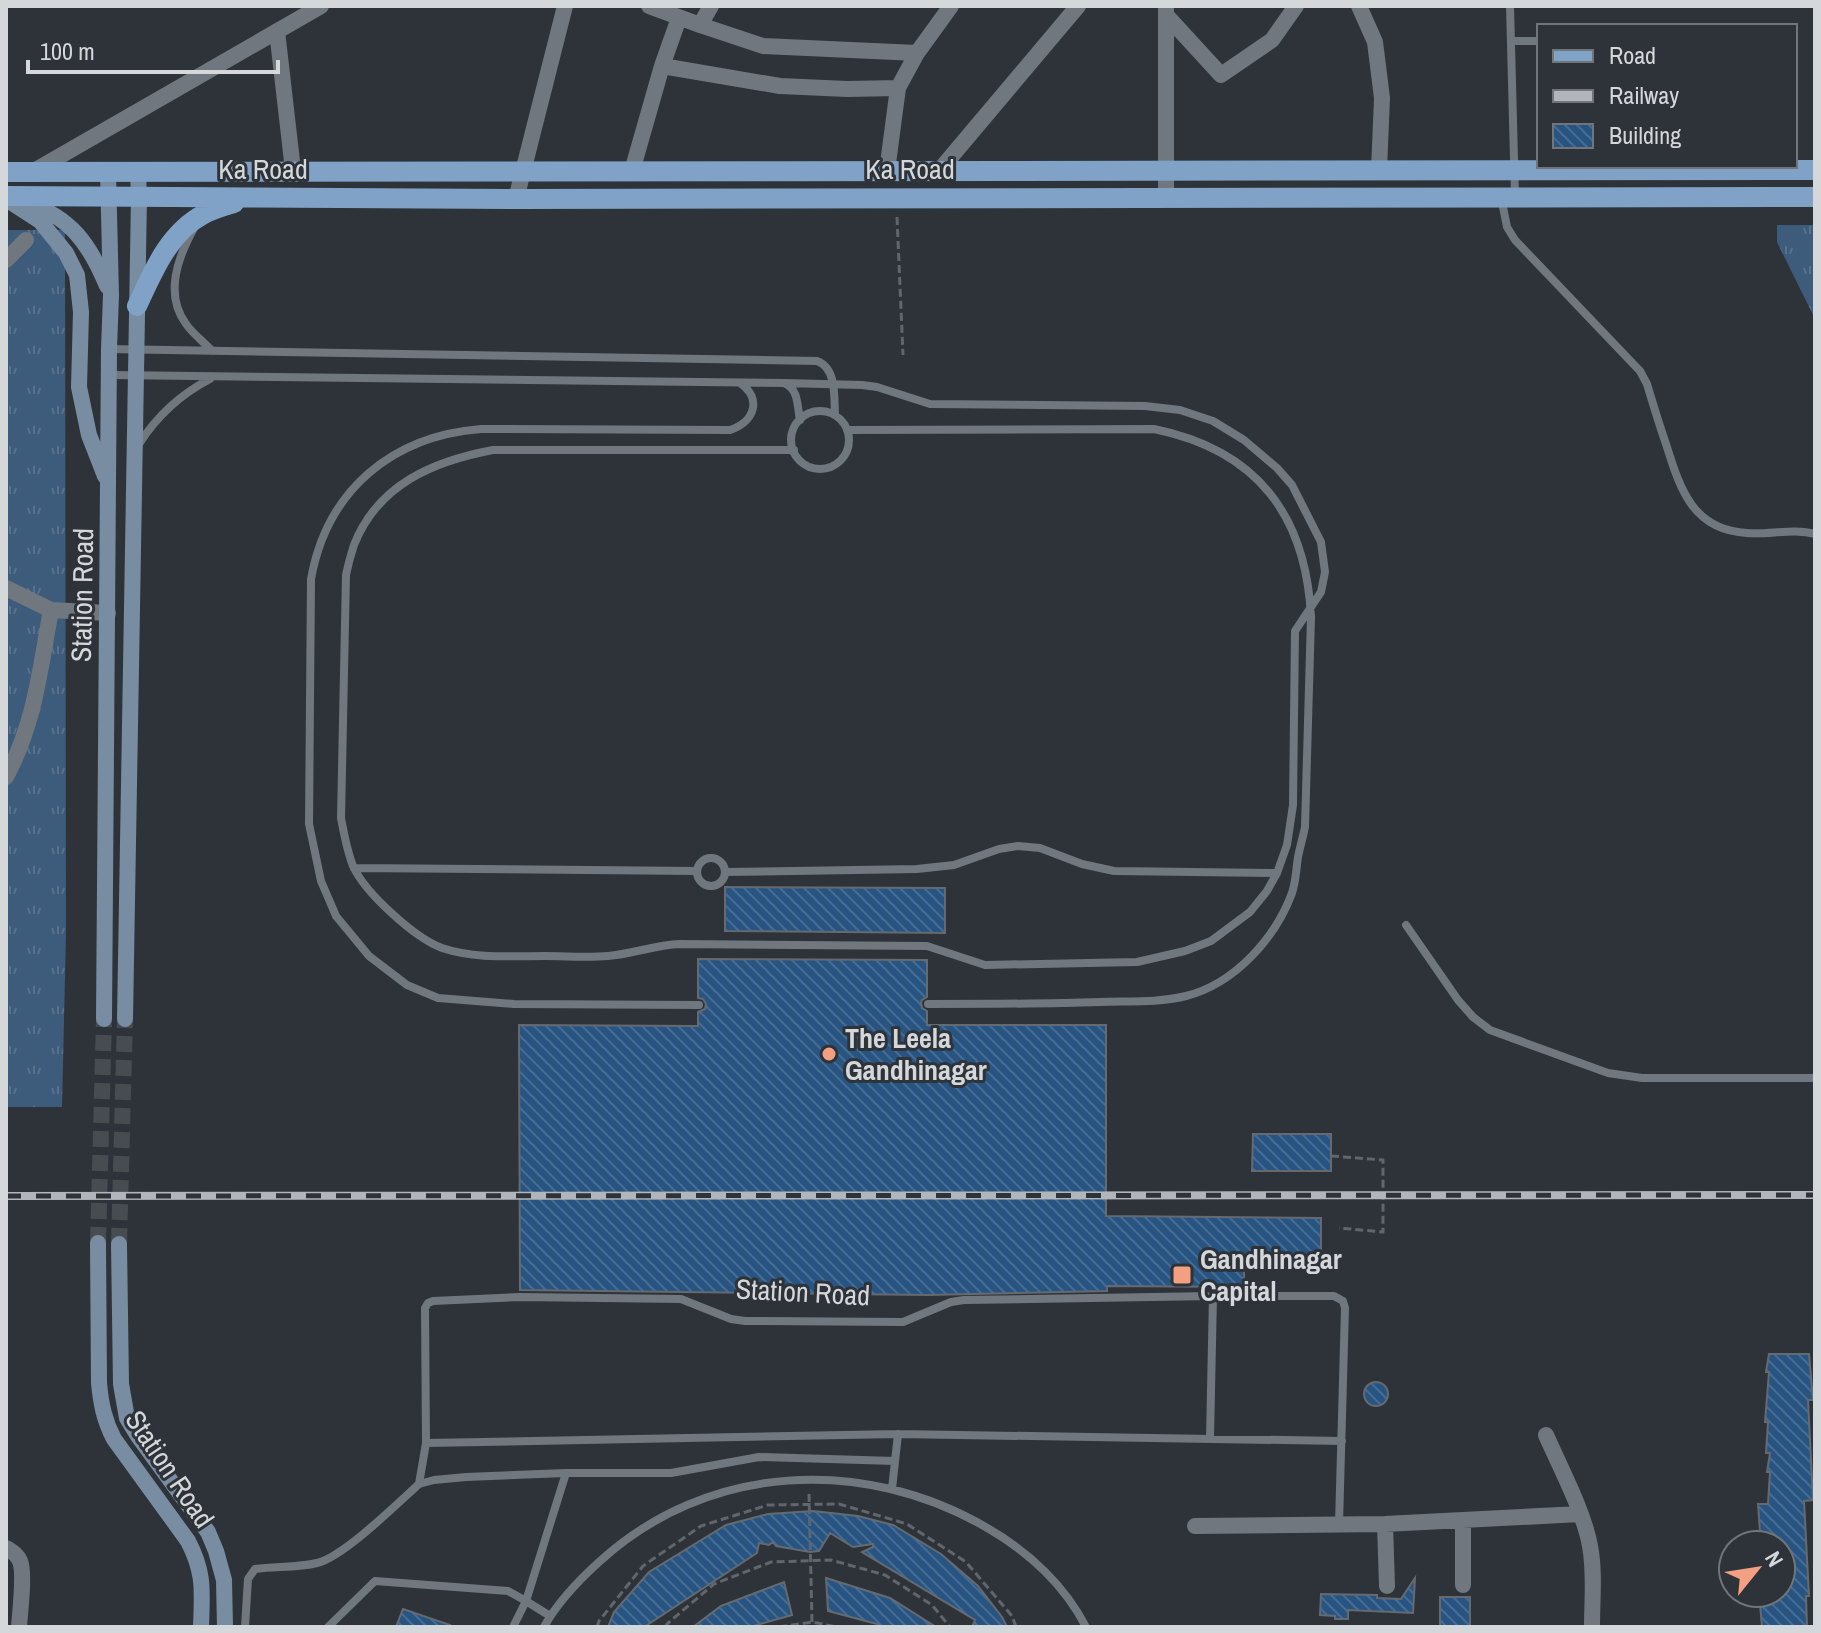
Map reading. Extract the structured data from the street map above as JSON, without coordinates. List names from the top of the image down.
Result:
{
  "streets": {
    "main road": ["Ka Road"],
    "street": ["Station Road"]
  },
  "crossings": [
    ["Ka Road", "Station Road"]
  ],
  "places": {
    "other": ["The Leela Gandhinagar"],
    "transit": ["Gandhinagar Capital"]
  },
  "legend": ["Road", "Railway", "Building"],
  "scale_bar": "100 m",
  "north": "top right"
}
